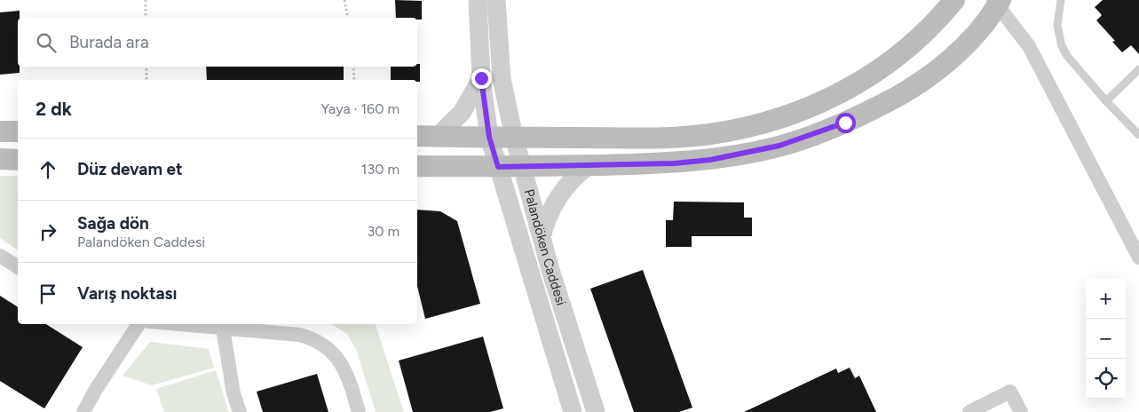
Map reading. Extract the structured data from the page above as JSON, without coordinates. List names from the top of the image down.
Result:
{
  "streets": {
    "street": ["Palandöken Caddesi"]
  },
  "page": {
    "search": "Burada ara",
    "heading": ["2 dk", "Yaya · 160 m"],
    "list": [
      ["Düz devam et", "130 m"],
      ["Sağa dön", "Palandöken Caddesi", "30 m"],
      "Varış noktası"
    ],
    "map_buttons": ["+", "−"]
  }
}
